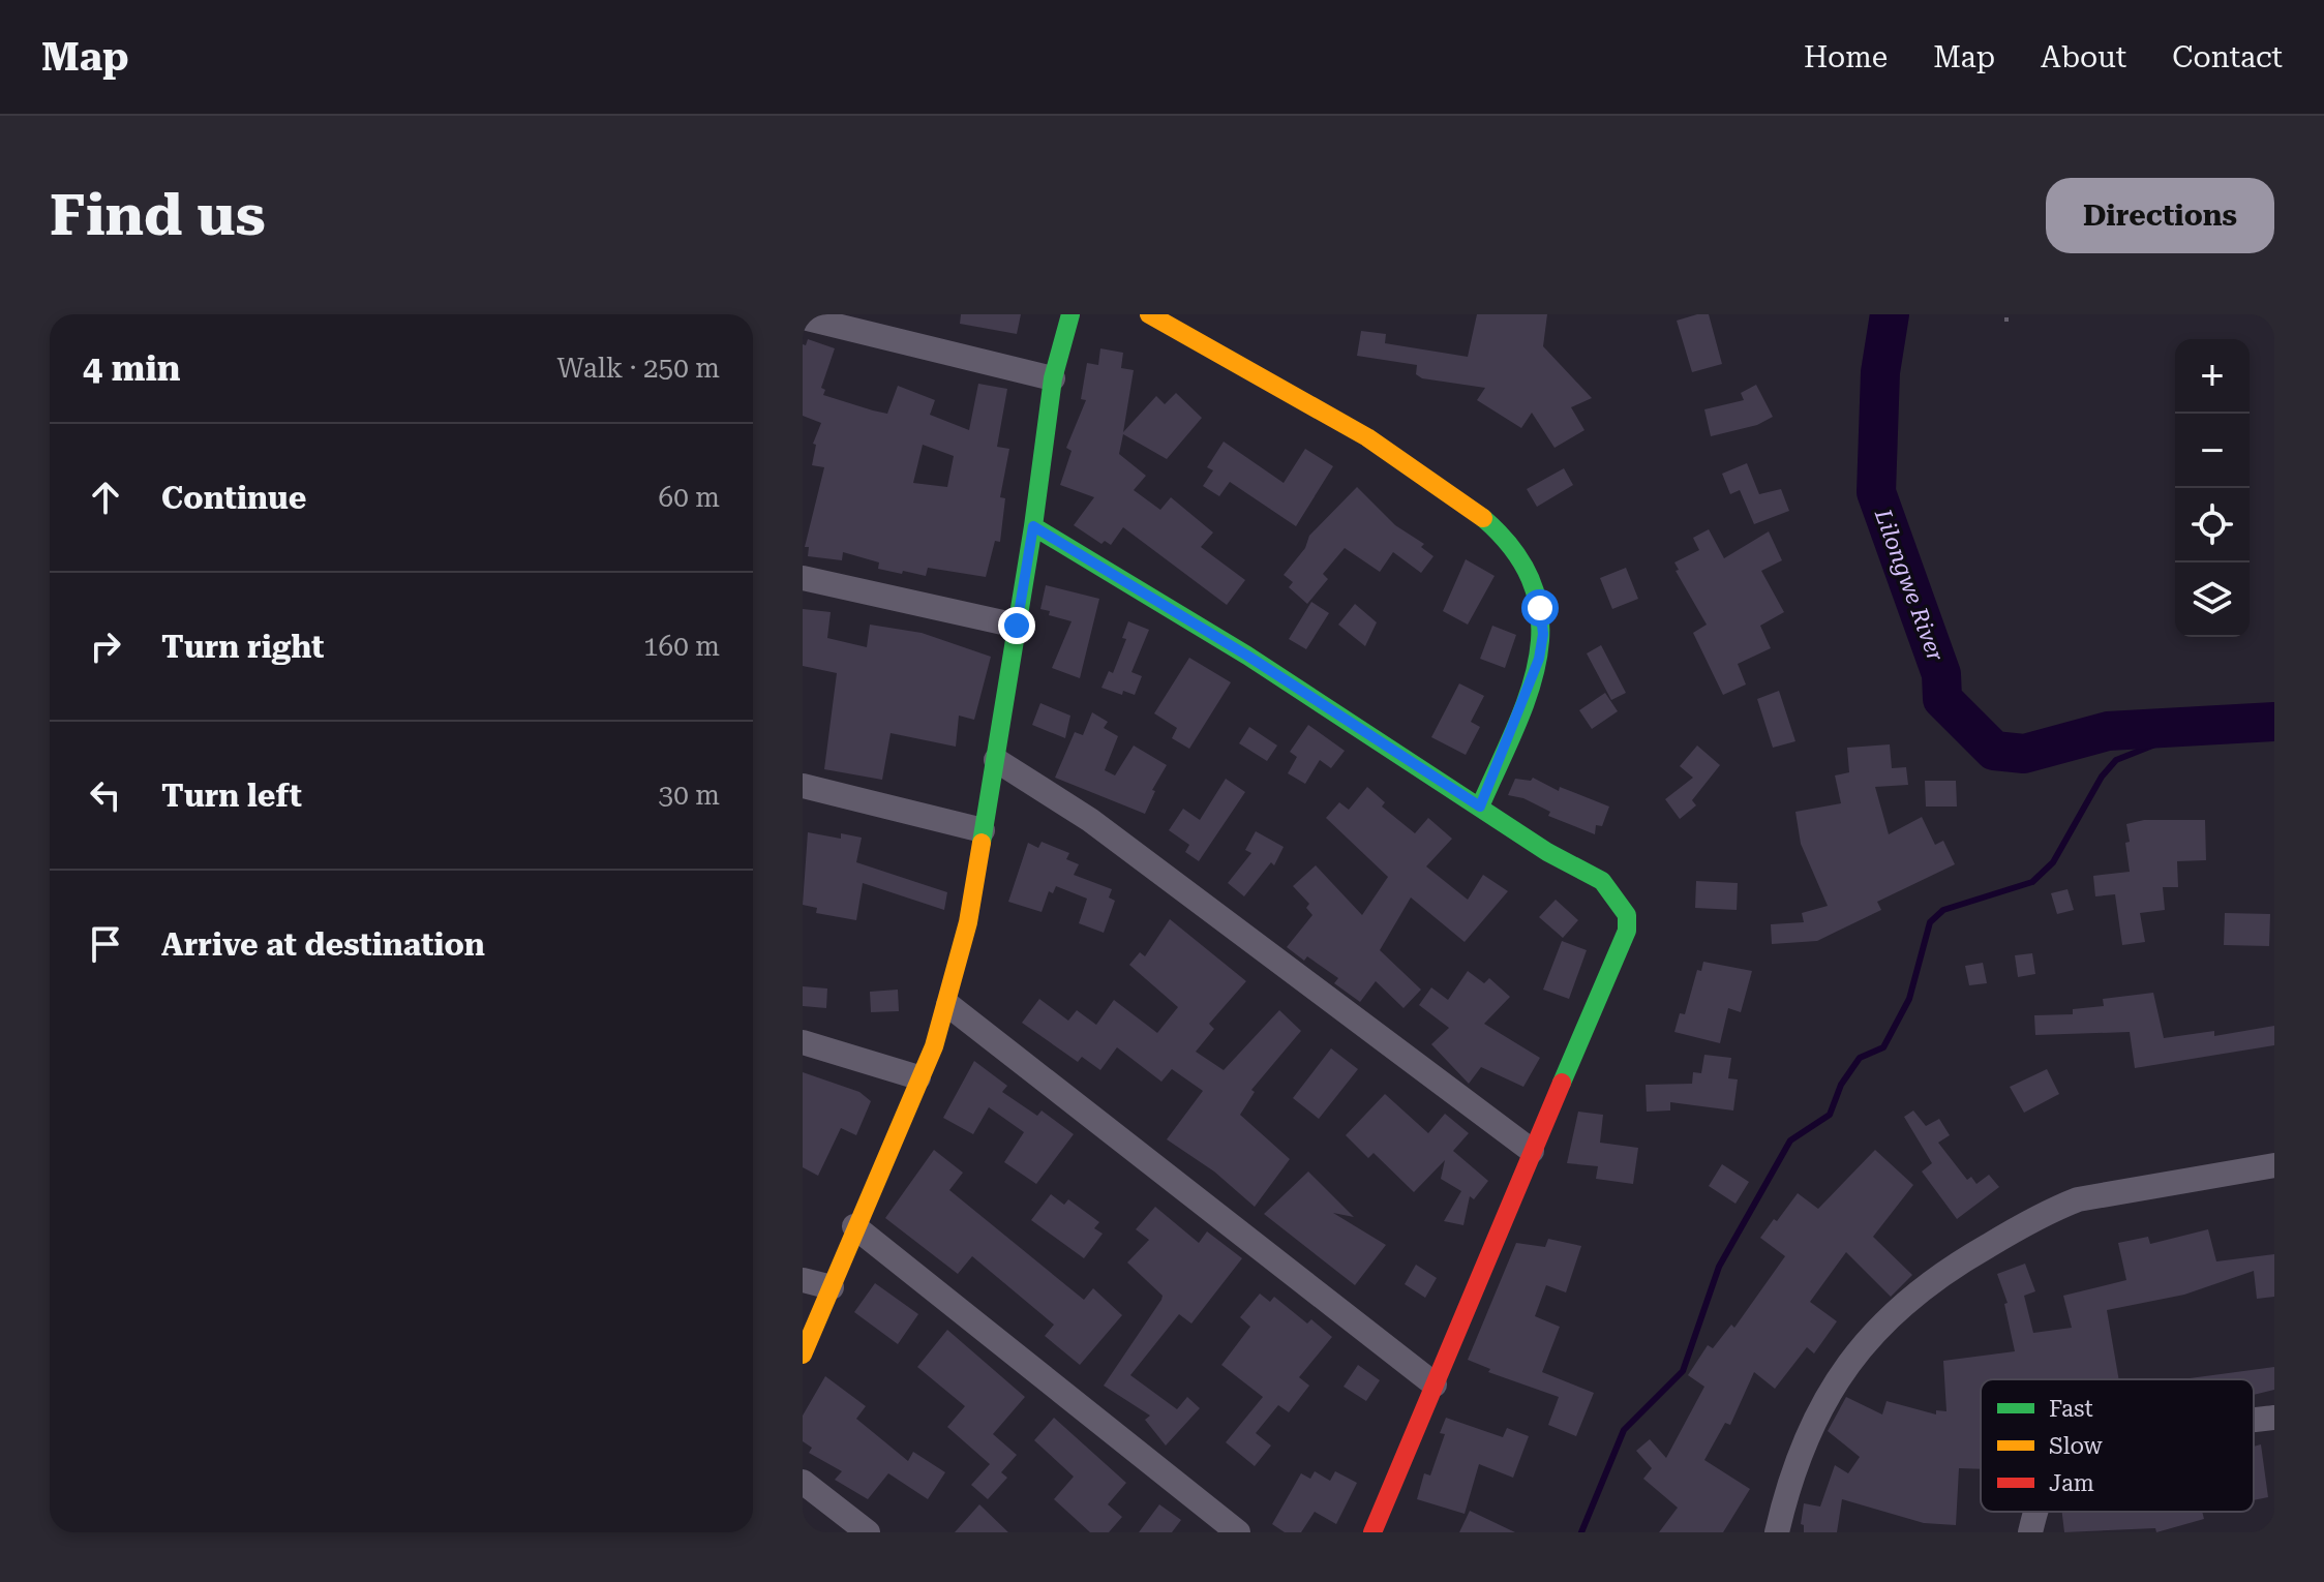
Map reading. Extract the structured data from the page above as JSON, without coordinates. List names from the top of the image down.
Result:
{
  "water": ["Lilongwe River"],
  "legend": ["Fast", "Slow", "Jam"],
  "page": {
    "header": "Map",
    "nav": [
      "Home",
      "Map",
      "About",
      "Contact"
    ],
    "buttons": "Directions",
    "title": "Find us",
    "heading": ["4 min", "Walk · 250 m"],
    "map_buttons": ["+", "−"],
    "list": [
      ["Continue", "60 m"],
      ["Turn right", "160 m"],
      ["Turn left", "30 m"],
      "Arrive at destination"
    ]
  }
}
